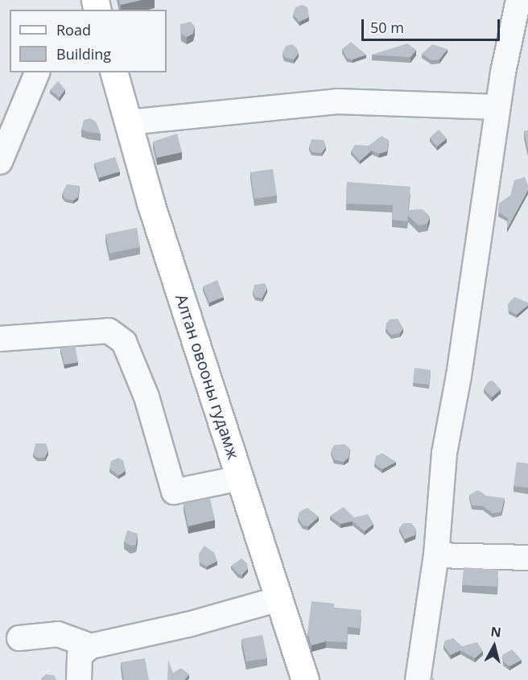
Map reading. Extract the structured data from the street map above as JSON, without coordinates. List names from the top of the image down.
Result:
{
  "streets": {
    "main road": ["Алтан овооны гудамж"]
  },
  "legend": ["Road", "Building"],
  "scale_bar": "50 m",
  "north": "top"
}
